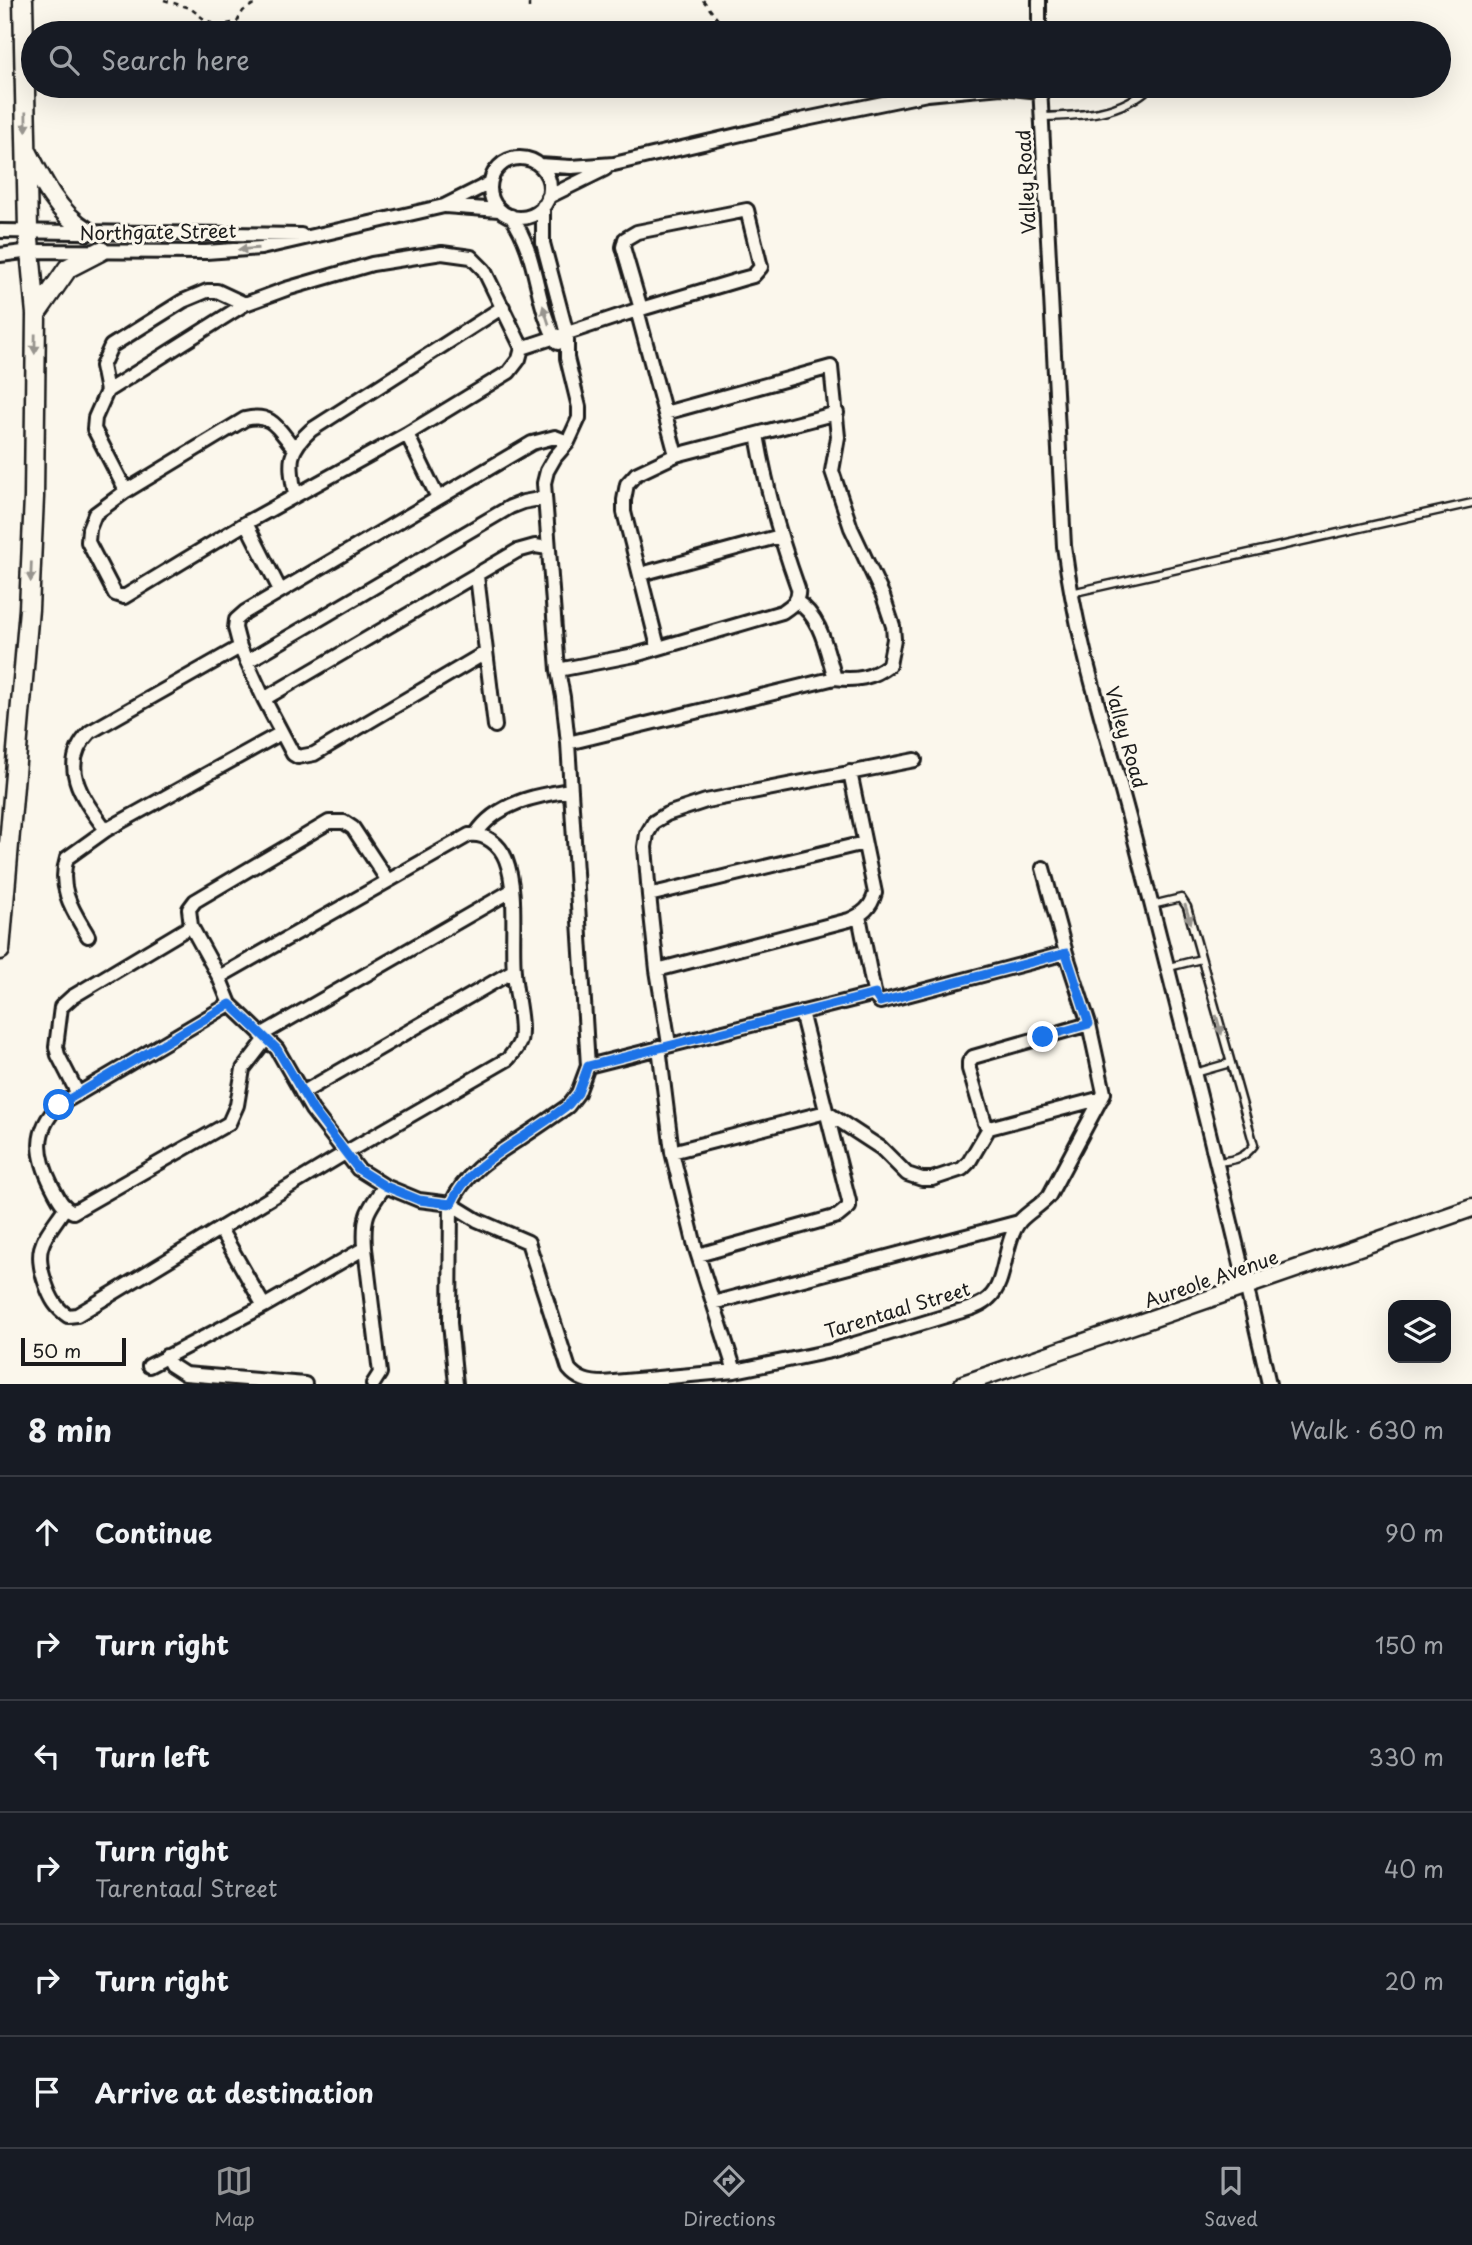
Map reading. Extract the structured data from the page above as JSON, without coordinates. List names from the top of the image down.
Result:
{
  "streets": {
    "street": [
      "Valley Road",
      "Northgate Street",
      "Aureole Avenue",
      "Tarentaal Street"
    ]
  },
  "crossings": [
    ["Valley Road", "Aureole Avenue"]
  ],
  "scale_bar": "50 m",
  "page": {
    "search": "Search here",
    "scale": "50 m",
    "heading": ["8 min", "Walk · 630 m"],
    "list": [
      ["Continue", "90 m"],
      ["Turn right", "150 m"],
      ["Turn left", "330 m"],
      ["Turn right", "Tarentaal Street", "40 m"],
      ["Turn right", "20 m"],
      "Arrive at destination"
    ],
    "nav": ["Map", "Directions", "Saved"]
  }
}
